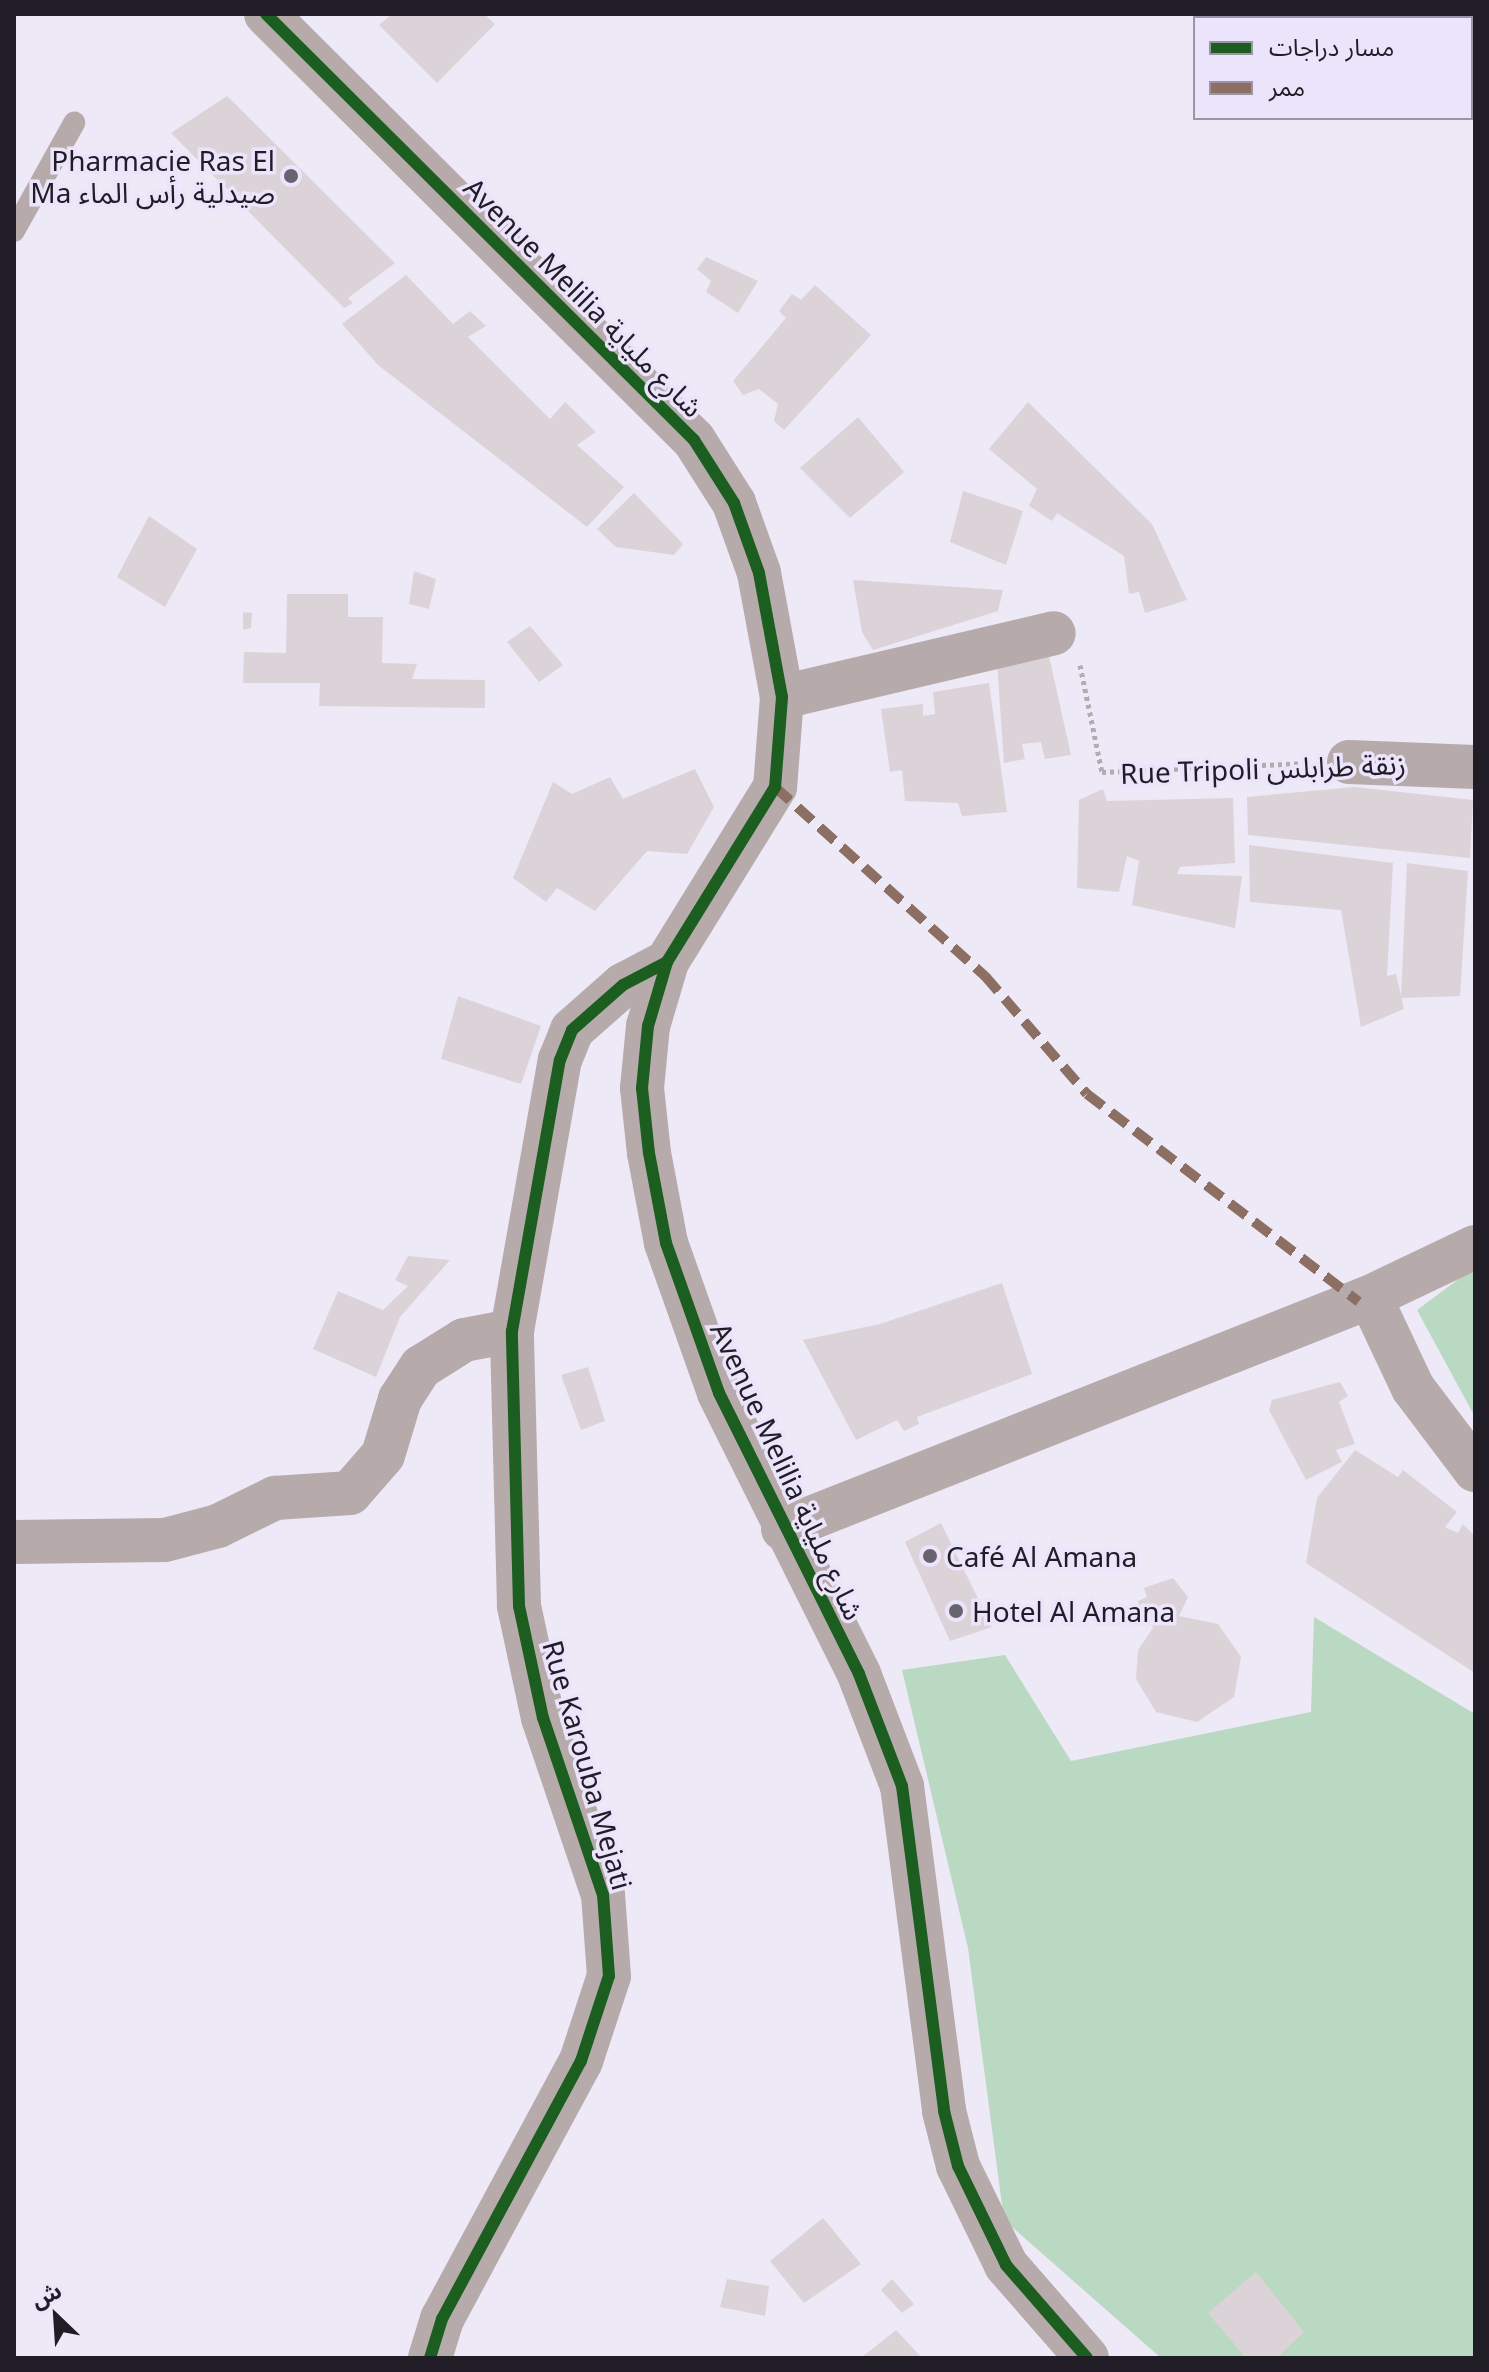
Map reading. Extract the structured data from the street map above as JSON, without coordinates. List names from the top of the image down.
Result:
{
  "streets": {
    "street": ["Avenue Melilia شارع ملياية", "Rue Tripoli زنقة طرابلس", "Rue Karouba Mejati"]
  },
  "crossings": [
    ["Avenue Melilia شارع ملياية", "Rue Karouba Mejati"]
  ],
  "places": ["Pharmacie Ras El Ma صيدلية رأس الماء", "Café Al Amana", "Hotel Al Amana"],
  "legend": ["مسار دراجات", "ممر"],
  "north": "top left"
}
